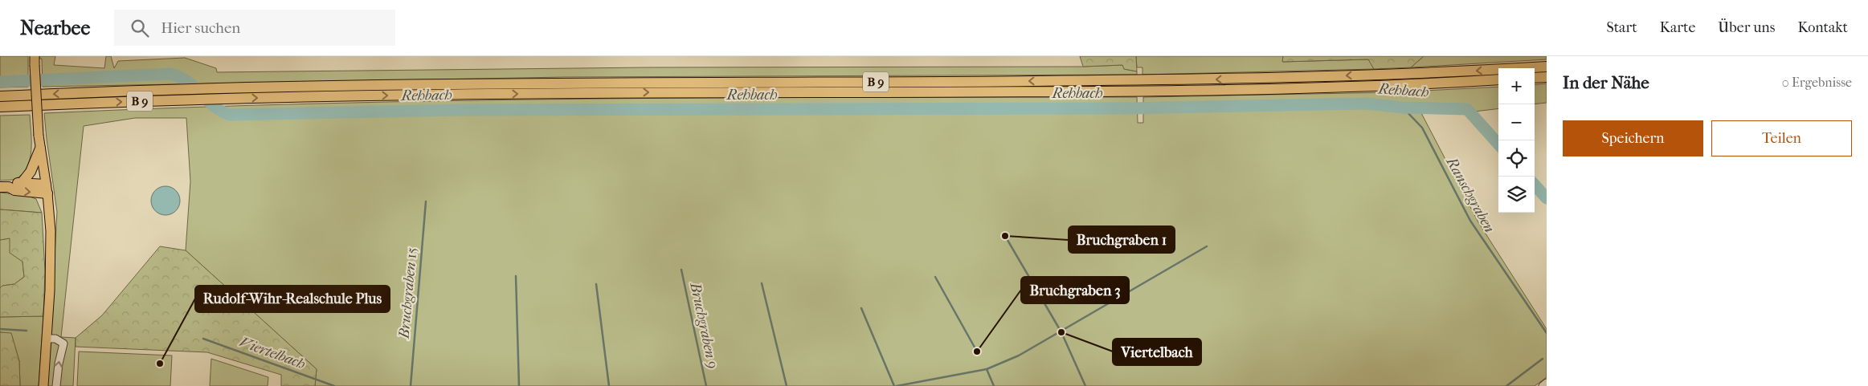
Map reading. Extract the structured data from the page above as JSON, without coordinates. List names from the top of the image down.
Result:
{
  "streets": {
    "highway": ["B 9"]
  },
  "water": [
    "Rehbach",
    "Ranschgraben",
    "Bruchgraben 15",
    "Bruchgraben 9",
    "Viertelbach"
  ],
  "places": [
    "Bruchgraben 1",
    "Viertelbach",
    "Bruchgraben 3",
    "Rudolf-Wihr-Realschule Plus"
  ],
  "page": {
    "header": "Nearbee",
    "search": "Hier suchen",
    "nav": [
      "Start",
      "Karte",
      "Über uns",
      "Kontakt"
    ],
    "heading": ["In der Nähe", "0 Ergebnisse"],
    "map_buttons": ["+", "−"],
    "buttons": ["Speichern", "Teilen"]
  }
}
